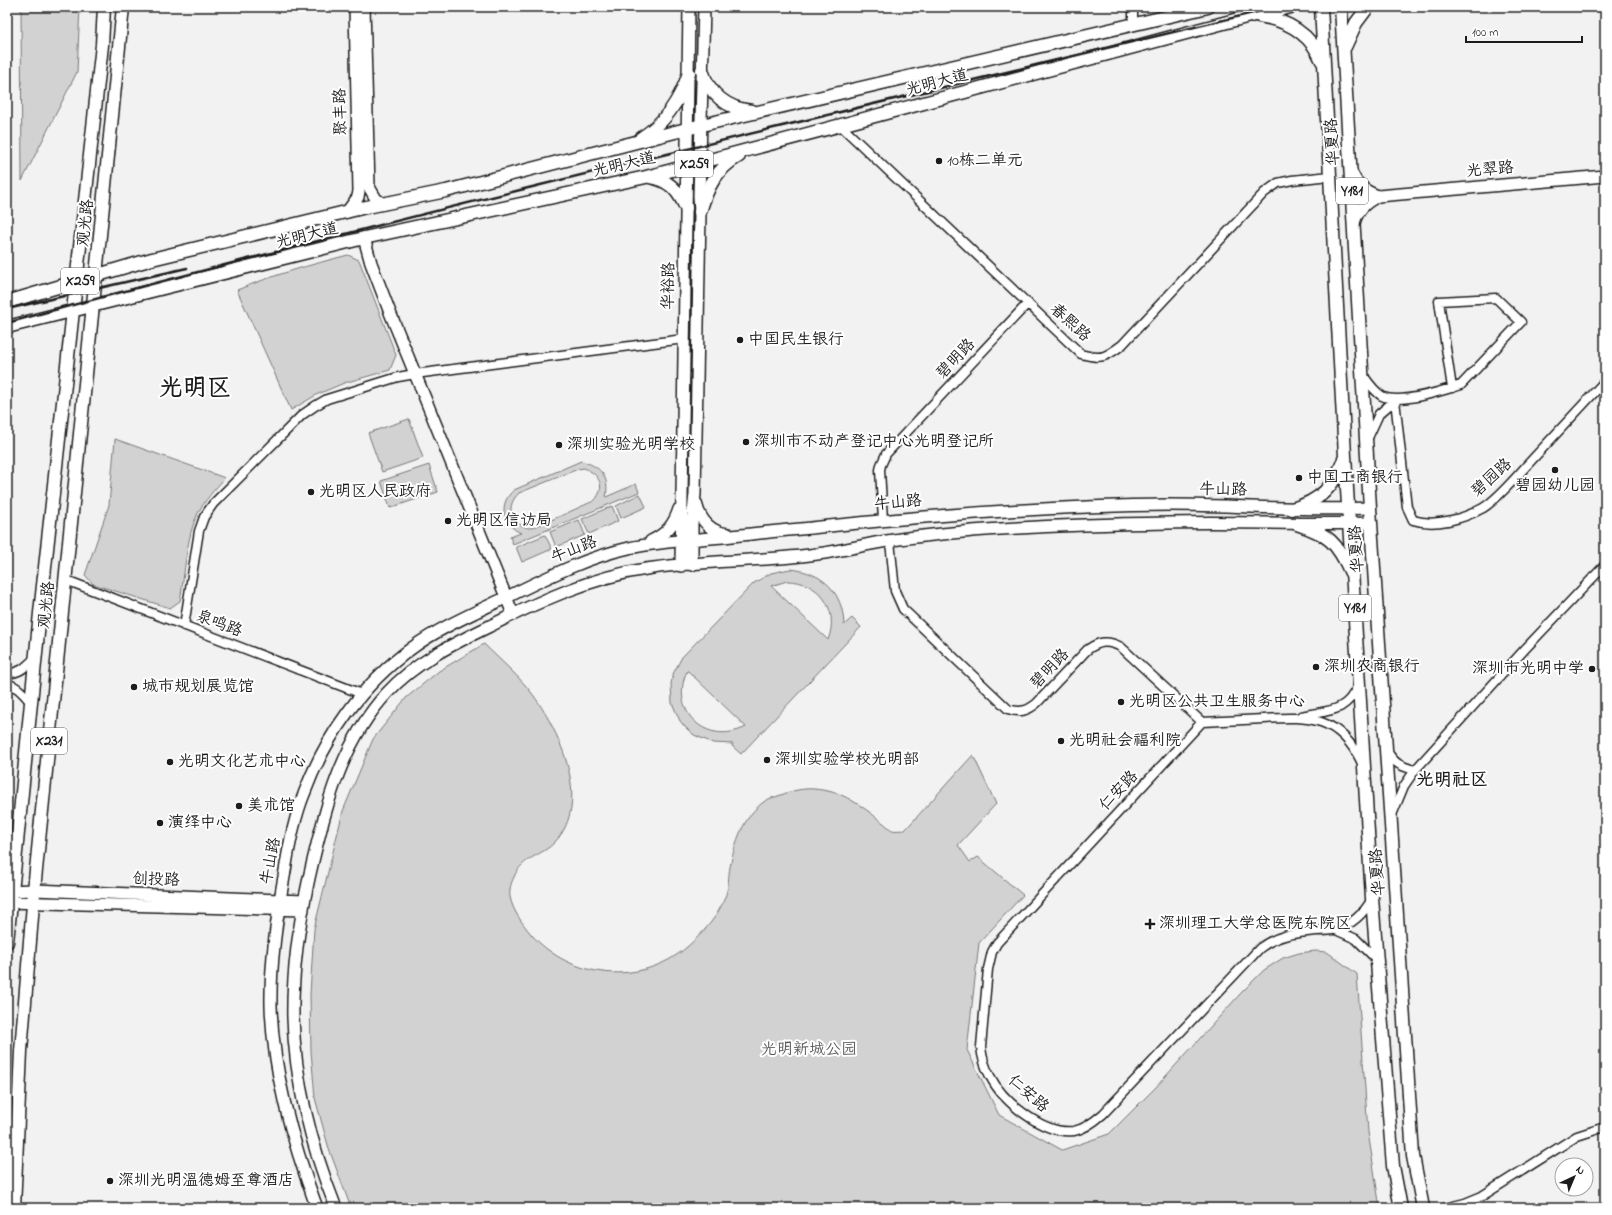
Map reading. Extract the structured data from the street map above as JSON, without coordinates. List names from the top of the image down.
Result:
{
  "streets": {
    "main road": [
      "光明大道",
      "华夏路",
      "X259",
      "Y181",
      "观光路",
      "X231"
    ],
    "street": [
      "聚丰路",
      "光翠路",
      "华裕路",
      "春熙路",
      "碧明路",
      "碧园路",
      "牛山路",
      "泉鸣路",
      "仁安路",
      "创投路"
    ]
  },
  "crossings": [
    ["光明大道", "聚丰路"],
    ["光明大道", "观光路"],
    ["光明大道", "华裕路"],
    ["光明大道", "春熙路"],
    ["光明大道", "X231"],
    ["华夏路", "光翠路"],
    ["华夏路", "春熙路"],
    ["华夏路", "牛山路"],
    ["华夏路", "仁安路"],
    ["观光路", "泉鸣路"],
    ["观光路", "X231"],
    ["观光路", "创投路"],
    ["华裕路", "牛山路"],
    ["春熙路", "碧明路"],
    ["碧明路", "牛山路"],
    ["碧明路", "仁安路"],
    ["牛山路", "泉鸣路"],
    ["牛山路", "创投路"]
  ],
  "districts": ["光明区", "光明社区"],
  "parks": ["光明新城公园"],
  "places": {
    "other": [
      "10栋二单元",
      "中国民生银行",
      "深圳市不动产登记中心光明登记所",
      "深圳实验光明学校",
      "碧园幼儿园",
      "中国工商银行",
      "光明区人民政府",
      "光明区信访局",
      "深圳农商银行",
      "深圳市光明中学",
      "城市规划展览馆",
      "光明区公共卫生服务中心",
      "光明社会福利院",
      "深圳实验学校光明部",
      "光明文化艺术中心",
      "美术馆",
      "演绎中心",
      "深圳光明温德姆至尊酒店"
    ],
    "health": ["深圳理工大学总医院东院区"]
  },
  "scale_bar": "100 m",
  "north": "top right"
}
